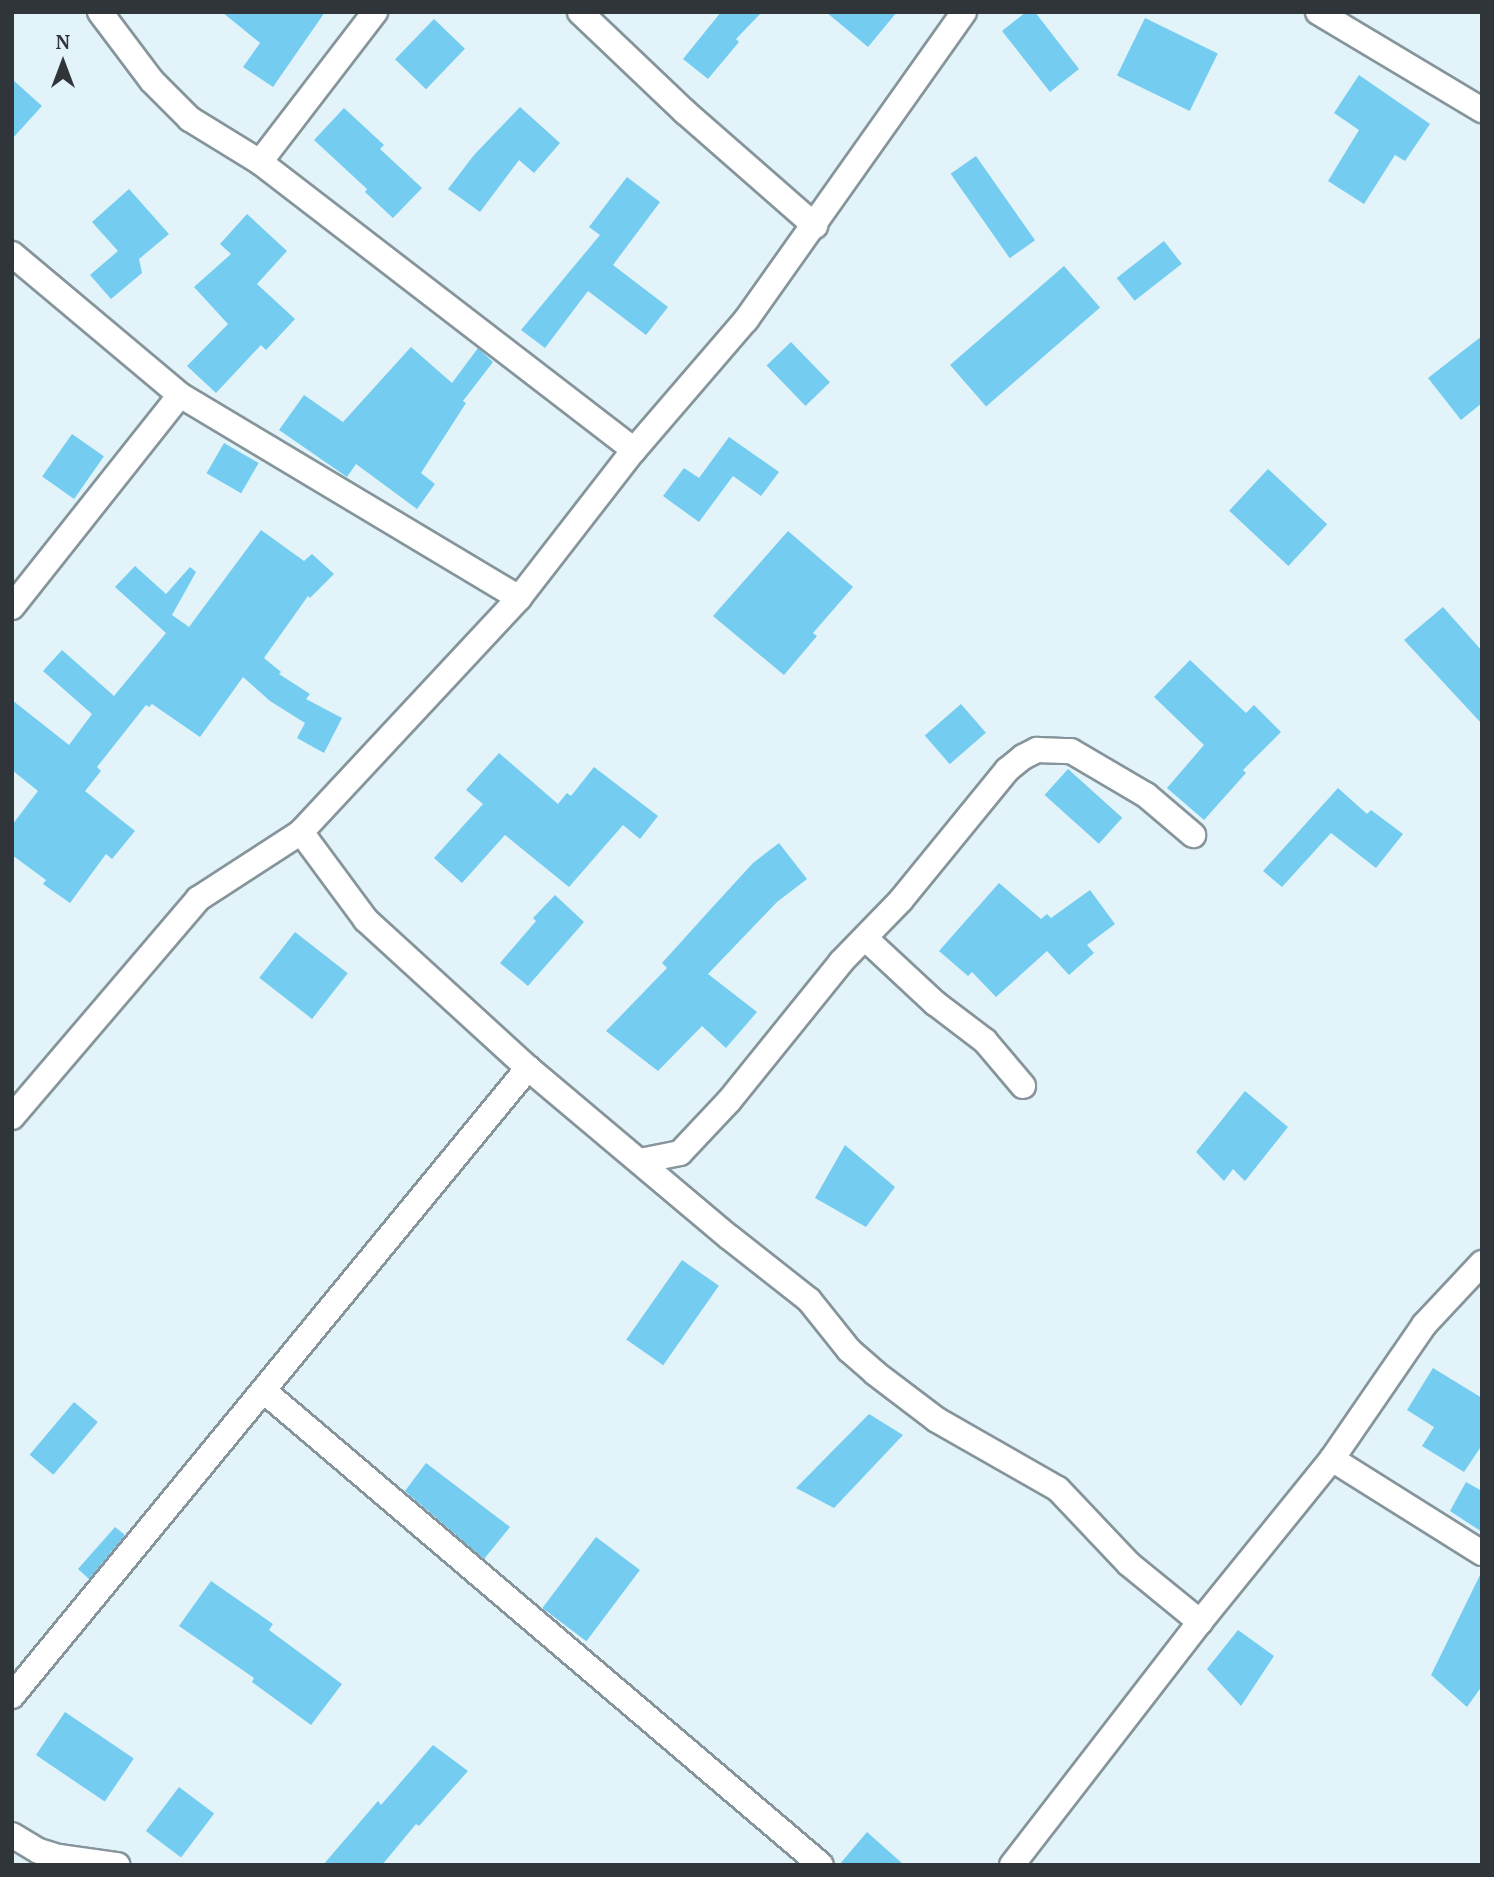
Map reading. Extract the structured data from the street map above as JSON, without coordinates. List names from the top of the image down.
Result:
{
  "north": "top"
}
